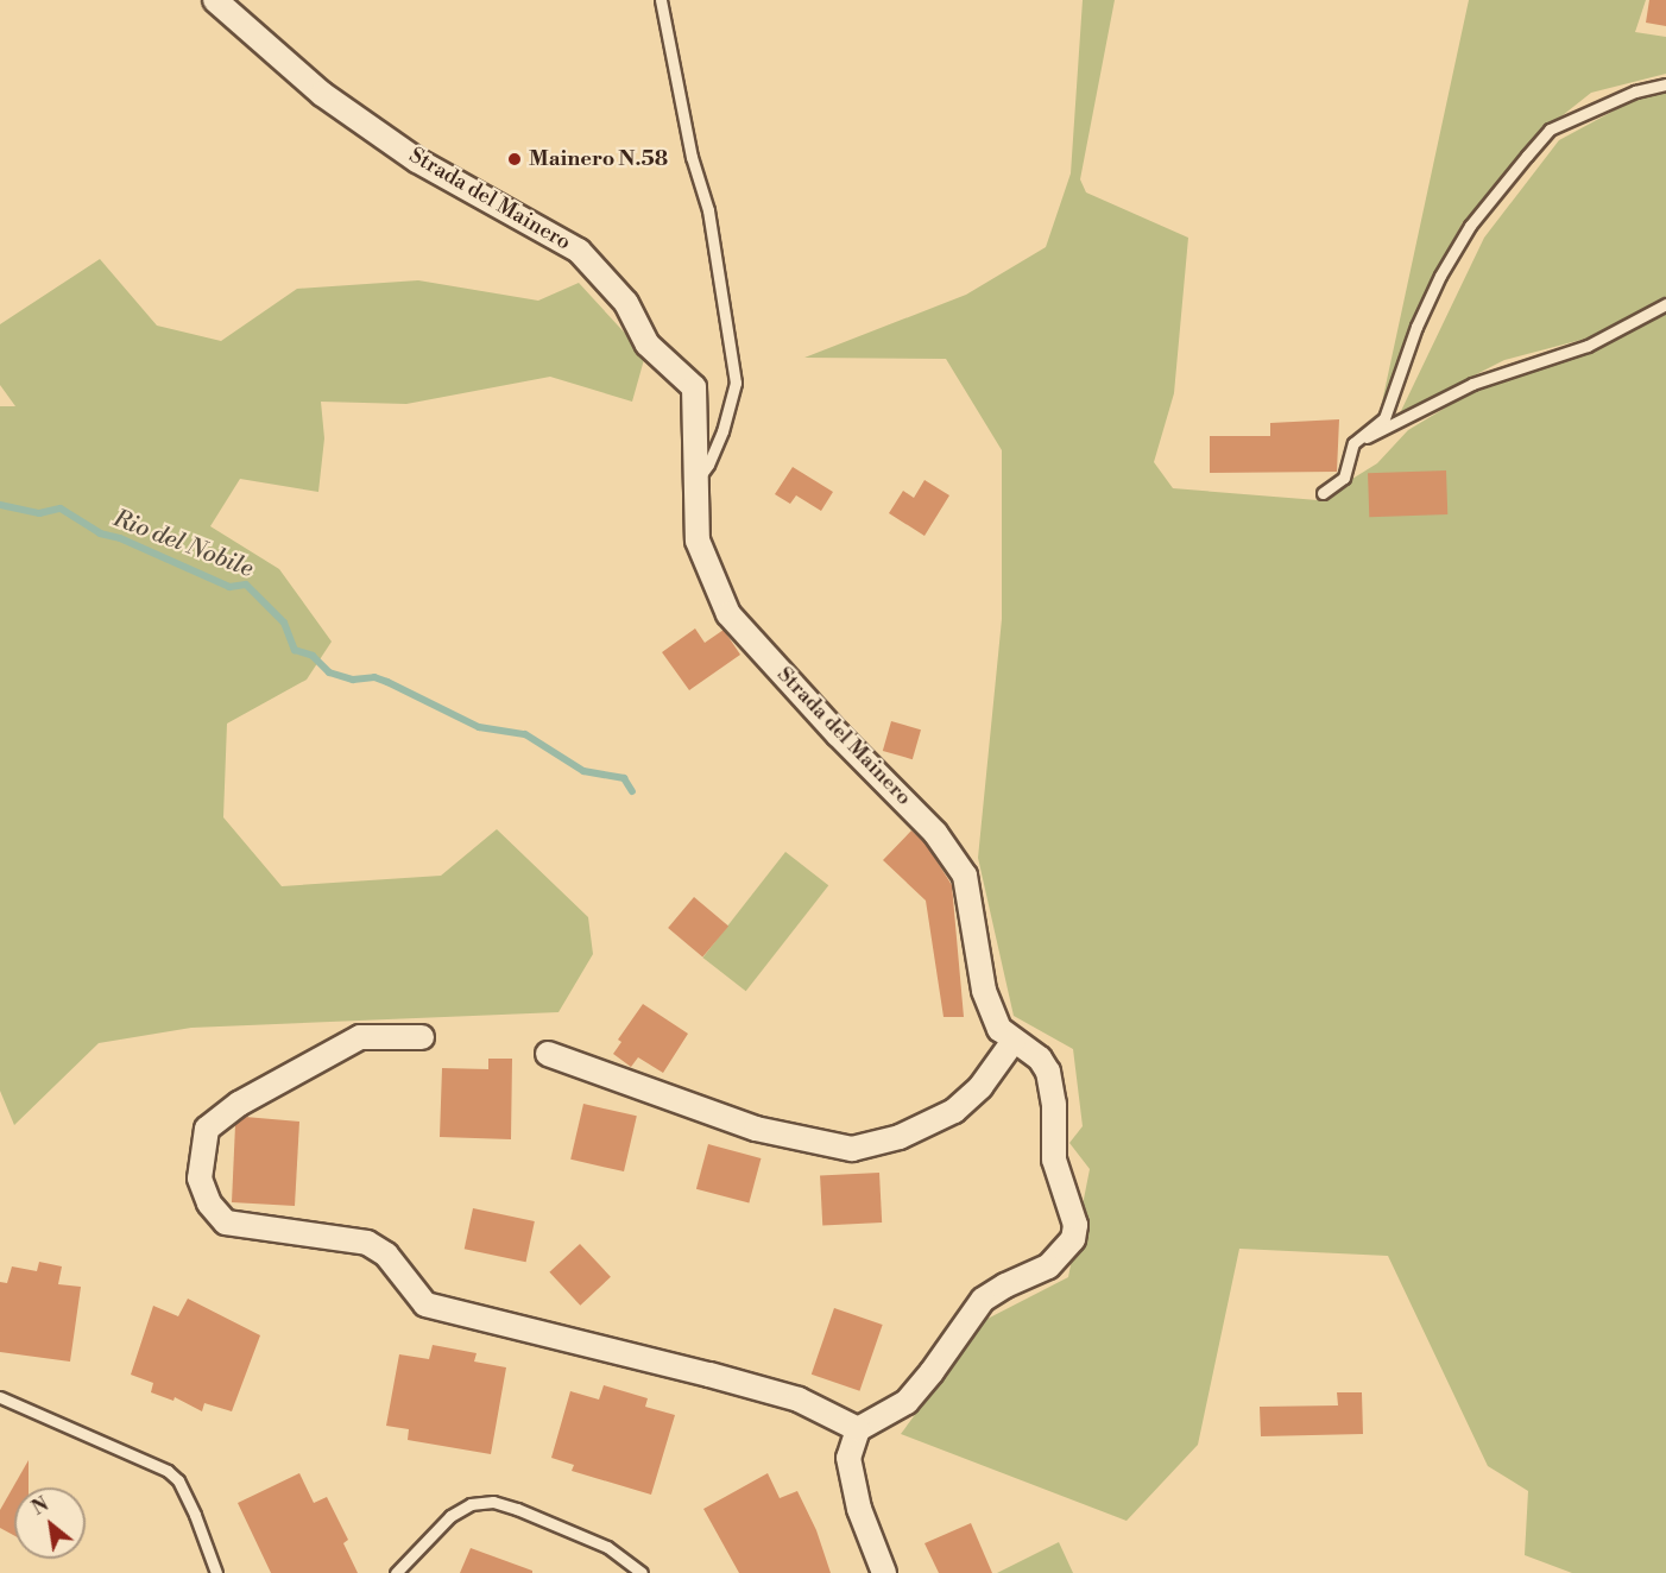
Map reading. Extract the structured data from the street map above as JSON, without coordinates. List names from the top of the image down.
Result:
{
  "streets": {
    "street": ["Strada del Mainero"]
  },
  "water": ["Rio del Nobile"],
  "places": ["Mainero N.58"],
  "north": "top left"
}
